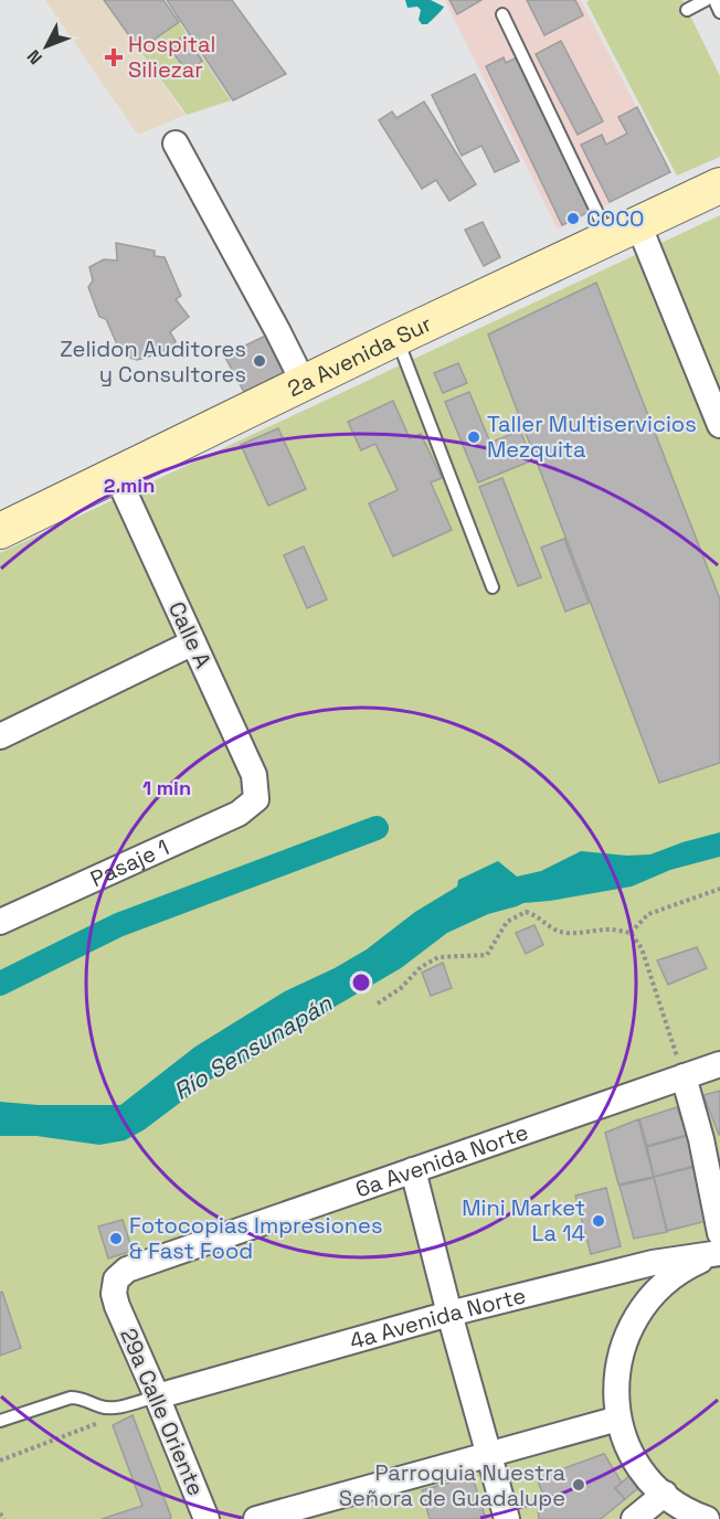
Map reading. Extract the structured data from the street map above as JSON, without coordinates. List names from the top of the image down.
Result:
{
  "streets": {
    "street": [
      "2a Avenida Sur",
      "Calle A",
      "Pasaje 1",
      "6a Avenida Norte",
      "4a Avenida Norte",
      "29a Calle Oriente"
    ]
  },
  "crossings": [
    ["2a Avenida Sur", "Calle A"],
    ["Calle A", "Pasaje 1"],
    ["6a Avenida Norte", "29a Calle Oriente"],
    ["4a Avenida Norte", "29a Calle Oriente"]
  ],
  "water": ["Río Sensunapán"],
  "places": {
    "health": ["Hospital Siliezar"],
    "other": [
      "COCO",
      "Zelidon Auditores y Consultores",
      "Taller Multiservicios Mezquita",
      "Mini Market La 14",
      "Fotocopias Impresiones & Fast Food",
      "Parroquia Nuestra Señora de Guadalupe"
    ]
  },
  "north": "bottom left",
  "rings": ["2 min", "1 min"]
}
